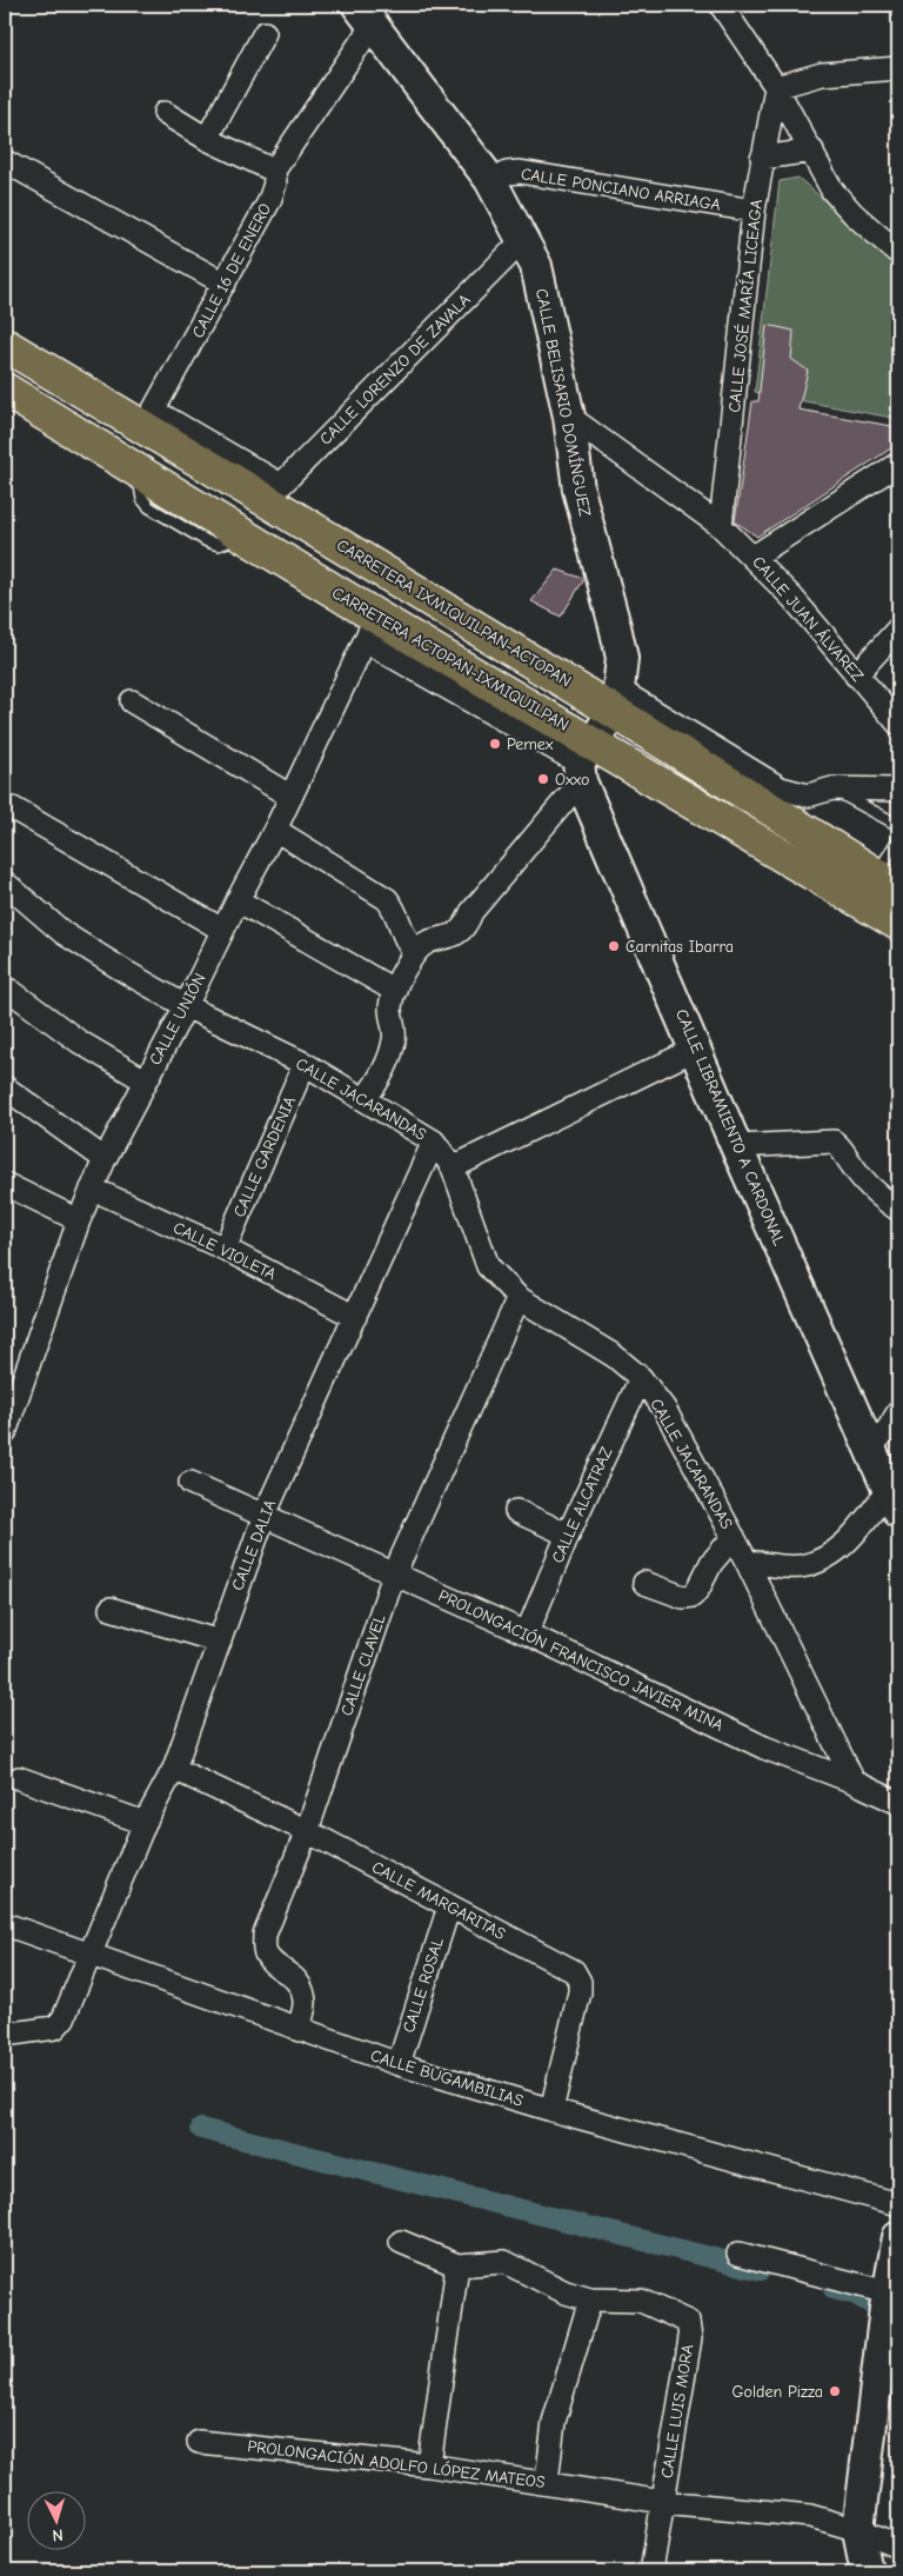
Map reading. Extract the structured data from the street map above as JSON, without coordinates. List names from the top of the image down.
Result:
{
  "streets": {
    "main road": ["CARRETERA IXMIQUILPAN-ACTOPAN", "CARRETERA ACTOPAN-IXMIQUILPAN"],
    "street": [
      "CALLE PONCIANO ARRIAGA",
      "CALLE 16 DE ENERO",
      "CALLE JOSÉ MARÍA LICEAGA",
      "CALLE LORENZO DE ZAVALA",
      "CALLE BELISARIO DOMÍNGUEZ",
      "CALLE JUAN ÁLVAREZ",
      "CALLE UNIÓN",
      "CALLE JACARANDAS",
      "CALLE LIBRAMIENTO A CARDONAL",
      "CALLE GARDENIA",
      "CALLE VIOLETA",
      "CALLE ALCATRAZ",
      "CALLE DALIA",
      "PROLONGACIÓN FRANCISCO JAVIER MINA",
      "CALLE CLAVEL",
      "CALLE MARGARITAS",
      "CALLE ROSAL",
      "CALLE BUGAMBILIAS",
      "CALLE LUIS MORA",
      "PROLONGACIÓN ADOLFO LÓPEZ MATEOS"
    ]
  },
  "crossings": [
    ["CALLE PONCIANO ARRIAGA", "CALLE JOSÉ MARÍA LICEAGA"],
    ["CALLE PONCIANO ARRIAGA", "CALLE BELISARIO DOMÍNGUEZ"],
    ["CALLE 16 DE ENERO", "CALLE BELISARIO DOMÍNGUEZ"],
    ["CALLE 16 DE ENERO", "CARRETERA IXMIQUILPAN-ACTOPAN"],
    ["CALLE JOSÉ MARÍA LICEAGA", "CALLE JUAN ÁLVAREZ"],
    ["CALLE LORENZO DE ZAVALA", "CALLE BELISARIO DOMÍNGUEZ"],
    ["CALLE LORENZO DE ZAVALA", "CARRETERA IXMIQUILPAN-ACTOPAN"],
    ["CALLE BELISARIO DOMÍNGUEZ", "CARRETERA IXMIQUILPAN-ACTOPAN"],
    ["CALLE BELISARIO DOMÍNGUEZ", "CALLE JUAN ÁLVAREZ"],
    ["CARRETERA ACTOPAN-IXMIQUILPAN", "CALLE UNIÓN"],
    ["CARRETERA ACTOPAN-IXMIQUILPAN", "CALLE LIBRAMIENTO A CARDONAL"],
    ["CALLE UNIÓN", "CALLE JACARANDAS"],
    ["CALLE UNIÓN", "CALLE VIOLETA"],
    ["CALLE JACARANDAS", "CALLE GARDENIA"],
    ["CALLE JACARANDAS", "CALLE ALCATRAZ"],
    ["CALLE JACARANDAS", "CALLE DALIA"],
    ["CALLE JACARANDAS", "PROLONGACIÓN FRANCISCO JAVIER MINA"],
    ["CALLE JACARANDAS", "CALLE CLAVEL"],
    ["CALLE GARDENIA", "CALLE VIOLETA"],
    ["CALLE VIOLETA", "CALLE DALIA"],
    ["CALLE ALCATRAZ", "PROLONGACIÓN FRANCISCO JAVIER MINA"],
    ["CALLE DALIA", "PROLONGACIÓN FRANCISCO JAVIER MINA"],
    ["CALLE DALIA", "CALLE MARGARITAS"],
    ["CALLE DALIA", "CALLE BUGAMBILIAS"],
    ["PROLONGACIÓN FRANCISCO JAVIER MINA", "CALLE CLAVEL"],
    ["CALLE CLAVEL", "CALLE MARGARITAS"],
    ["CALLE CLAVEL", "CALLE BUGAMBILIAS"],
    ["CALLE MARGARITAS", "CALLE ROSAL"],
    ["CALLE MARGARITAS", "CALLE BUGAMBILIAS"],
    ["CALLE ROSAL", "CALLE BUGAMBILIAS"],
    ["CALLE LUIS MORA", "PROLONGACIÓN ADOLFO LÓPEZ MATEOS"]
  ],
  "places": [
    "Pemex",
    "Oxxo",
    "Carnitas Ibarra",
    "Golden Pizza"
  ],
  "north": "bottom"
}
